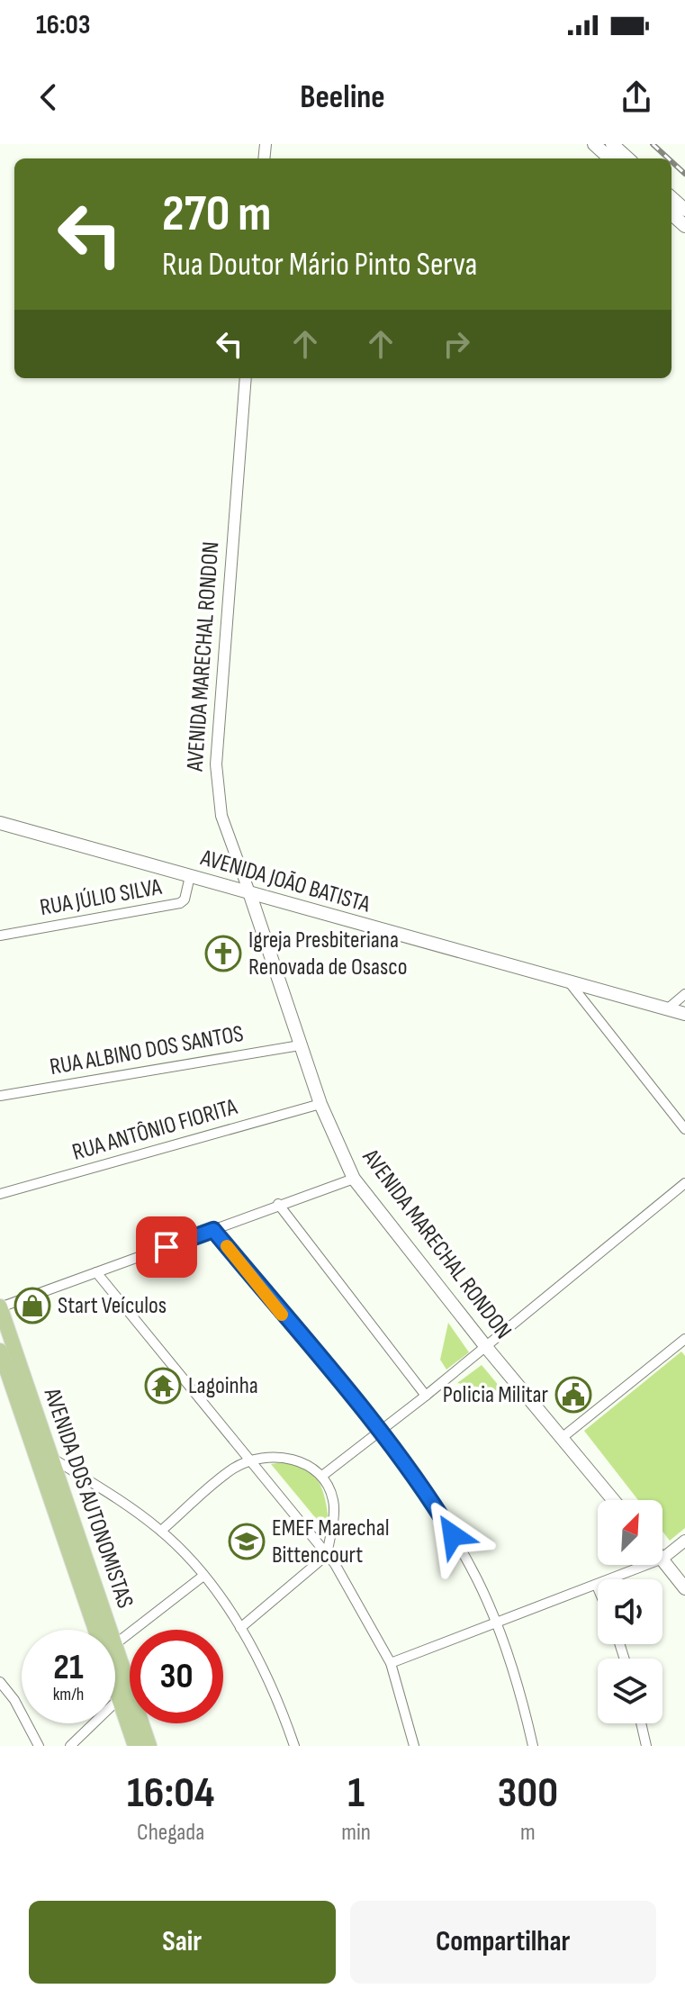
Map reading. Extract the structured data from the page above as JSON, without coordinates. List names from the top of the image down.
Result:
{
  "streets": {
    "main road": ["AVENIDA MARECHAL RONDON", "AVENIDA JOÃO BATISTA", "AVENIDA DOS AUTONOMISTAS"],
    "street": ["RUA JÚLIO SILVA", "RUA ALBINO DOS SANTOS", "RUA ANTÔNIO FIORITA"]
  },
  "crossings": [
    ["AVENIDA MARECHAL RONDON", "AVENIDA JOÃO BATISTA"],
    ["AVENIDA MARECHAL RONDON", "RUA ALBINO DOS SANTOS"],
    ["AVENIDA MARECHAL RONDON", "RUA ANTÔNIO FIORITA"],
    ["AVENIDA JOÃO BATISTA", "RUA JÚLIO SILVA"]
  ],
  "places": {
    "church": ["Igreja Presbiteriana Renovada de Osasco"],
    "shop": ["Start Veículos"],
    "temple": ["Lagoinha"],
    "public building": ["Policia Militar"],
    "school or university": ["EMEF Marechal Bittencourt"]
  },
  "north": "top right",
  "page": {
    "status": "16:03",
    "header": "Beeline",
    "turn": ["270 m", "Rua Doutor Mário Pinto Serva"],
    "speed": "21 km/h",
    "limit": "30",
    "eta": [
      "16:04",
      "Chegada",
      "1",
      "min",
      "300",
      "m"
    ],
    "buttons": ["Sair", "Compartilhar"]
  }
}
